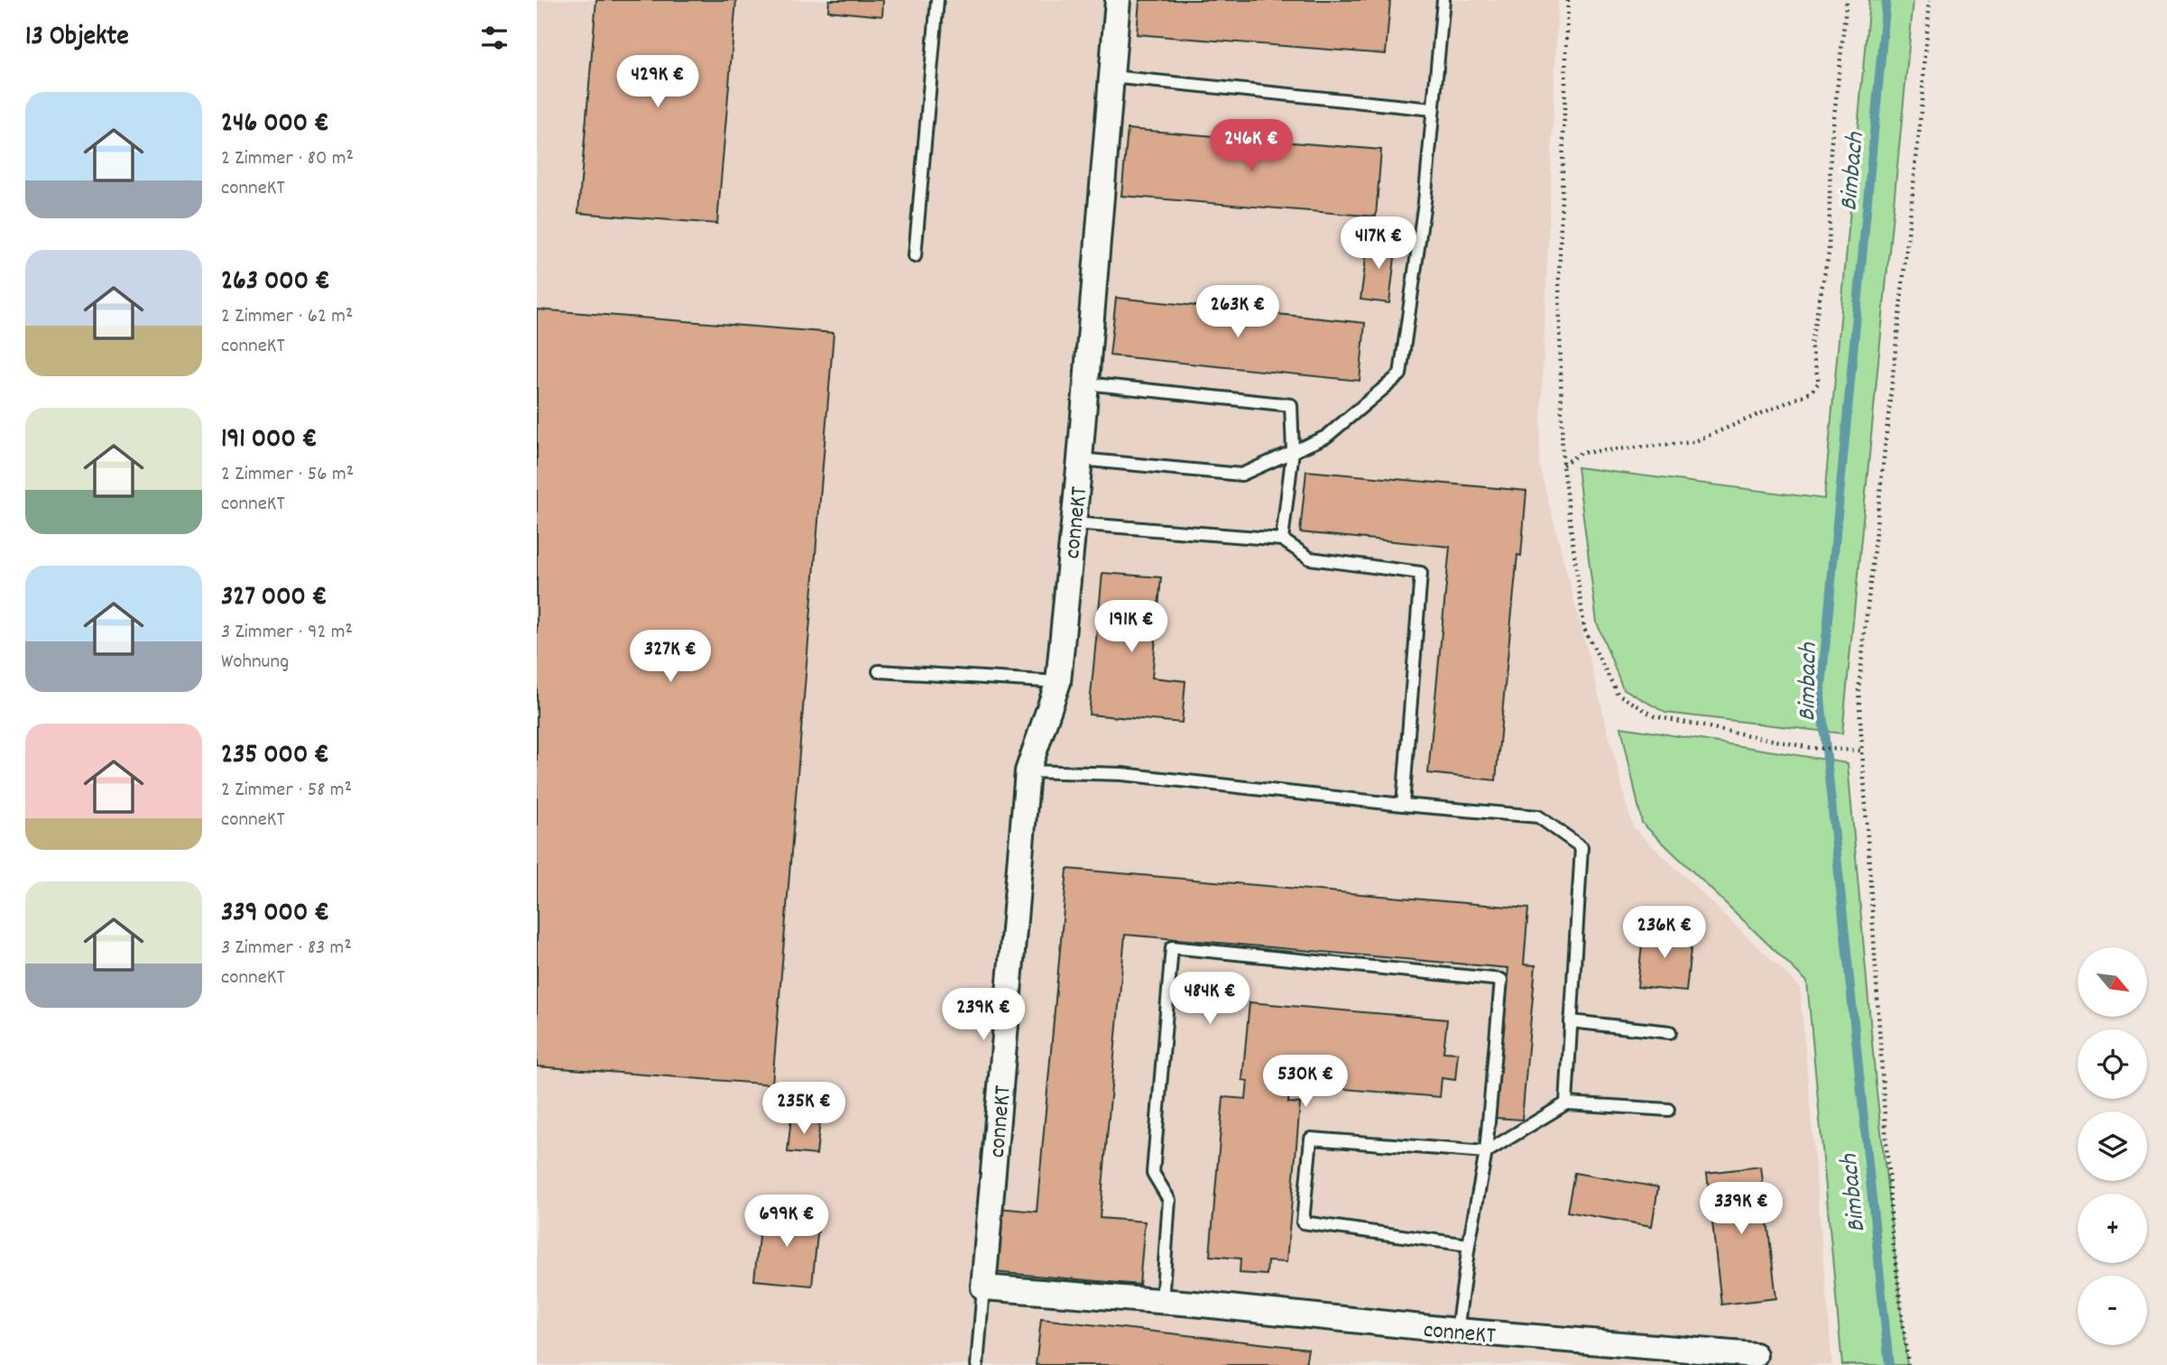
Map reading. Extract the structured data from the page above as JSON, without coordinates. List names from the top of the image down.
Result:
{
  "streets": {
    "street": ["conneKT"]
  },
  "water": ["Bimbach"],
  "north": "bottom right",
  "page": {
    "heading": "13 Objekte",
    "price": [
      "429K €",
      "246K €",
      "417K €",
      "263K €",
      "191K €",
      "327K €",
      "236K €",
      "484K €",
      "239K €",
      "530K €",
      "235K €",
      "339K €",
      "699K €"
    ],
    "list": [
      {
        "name": "246 000 €",
        "note": "2 Zimmer · 80 m² · conneKT"
      },
      {
        "name": "263 000 €",
        "note": "2 Zimmer · 62 m² · conneKT"
      },
      {
        "name": "191 000 €",
        "note": "2 Zimmer · 56 m² · conneKT"
      },
      {
        "name": "327 000 €",
        "note": "3 Zimmer · 92 m² · Wohnung"
      },
      {
        "name": "235 000 €",
        "note": "2 Zimmer · 58 m² · conneKT"
      },
      {
        "name": "339 000 €",
        "note": "3 Zimmer · 83 m² · conneKT"
      }
    ],
    "map_buttons": ["+", "−"]
  }
}
